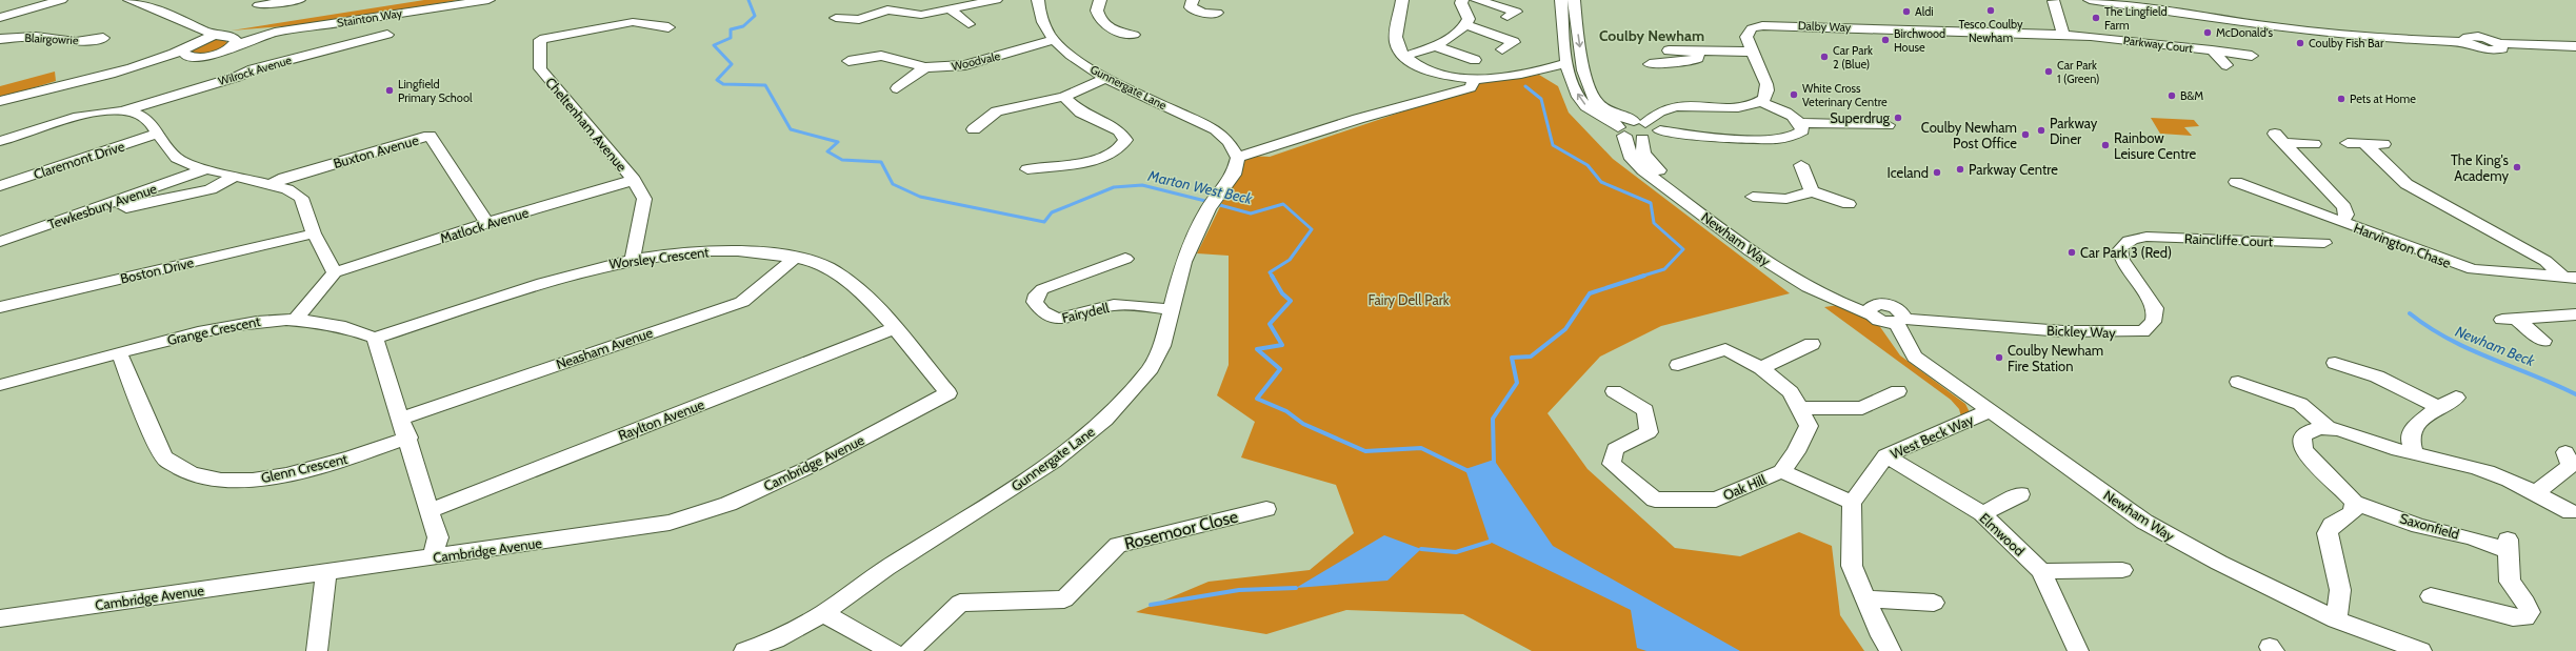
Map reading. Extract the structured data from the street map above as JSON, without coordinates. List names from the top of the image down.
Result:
{
  "streets": {
    "street": [
      "Stainton Way",
      "Dalby Way",
      "Blairgowrie",
      "Parkway Court",
      "Woodvale",
      "Wilrock Avenue",
      "Gunnergate Lane",
      "Cheltenham Avenue",
      "Buxton Avenue",
      "Claremont Drive",
      "Tewkesbury Avenue",
      "Matlock Avenue",
      "Newham Way",
      "Raincliffe Court",
      "Harvington Chase",
      "Worsley Crescent",
      "Boston Drive",
      "Fairydell",
      "Grange Crescent",
      "Bickley Way",
      "Neasham Avenue",
      "Raylton Avenue",
      "West Beck Way",
      "Cambridge Avenue",
      "Glenn Crescent",
      "Oak Hill",
      "Saxonfield",
      "Rosemoor Close",
      "Elmwood"
    ]
  },
  "crossings": [
    ["Dalby Way", "Parkway Court"],
    ["Woodvale", "Gunnergate Lane"],
    ["Gunnergate Lane", "Fairydell"],
    ["Cheltenham Avenue", "Matlock Avenue"],
    ["Cheltenham Avenue", "Worsley Crescent"],
    ["Buxton Avenue", "Matlock Avenue"],
    ["Newham Way", "Bickley Way"],
    ["Newham Way", "West Beck Way"],
    ["Raincliffe Court", "Bickley Way"],
    ["Worsley Crescent", "Grange Crescent"],
    ["Worsley Crescent", "Neasham Avenue"],
    ["Worsley Crescent", "Raylton Avenue"],
    ["Worsley Crescent", "Cambridge Avenue"],
    ["Grange Crescent", "Glenn Crescent"],
    ["West Beck Way", "Elmwood"]
  ],
  "districts": ["Coulby Newham"],
  "water": ["Marton West Beck", "Newham Beck"],
  "parks": ["Fairy Dell Park"],
  "places": [
    "Tesco Coulby Newham",
    "Aldi",
    "The Lingfield Farm",
    "McDonald's",
    "Birchwood House",
    "Coulby Fish Bar",
    "Car Park 2 (Blue)",
    "Car Park 1 (Green)",
    "Lingfield Primary School",
    "White Cross Veterinary Centre",
    "B&M",
    "Pets at Home",
    "Superdrug",
    "Parkway Diner",
    "Coulby Newham Post Office",
    "Rainbow Leisure Centre",
    "The King's Academy",
    "Parkway Centre",
    "Iceland",
    "Car Park 3 (Red)",
    "Coulby Newham Fire Station"
  ]
}
